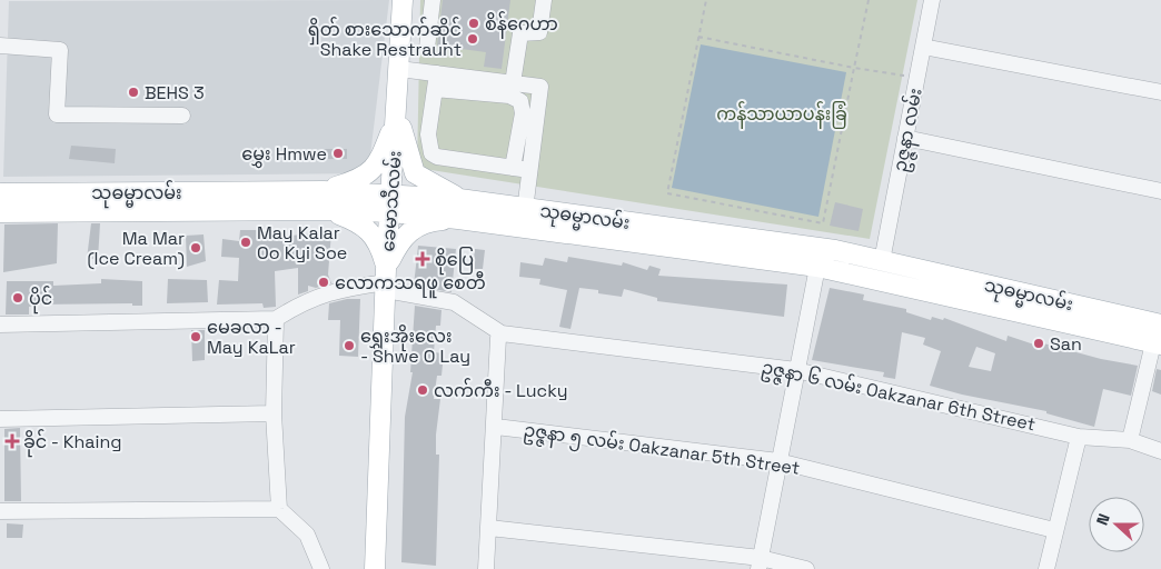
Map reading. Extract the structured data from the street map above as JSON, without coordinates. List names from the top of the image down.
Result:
{
  "streets": {
    "main road": ["သုဓမ္မာလမ်း", "ခေမာသီလမ်း"],
    "street": ["ဥဇ္ဇနာ လမ်း", "ဥဇ္ဇနာ ၆ လမ်း Oakzanar 6th Street", "ဥဇ္ဇနာ ၅ လမ်း Oakzanar 5th Street"]
  },
  "crossings": [
    ["ဥဇ္ဇနာ လမ်း", "သုဓမ္မာလမ်း"],
    ["သုဓမ္မာလမ်း", "ခေမာသီလမ်း"]
  ],
  "parks": ["ကန်သာယာပန်းခြံ"],
  "places": {
    "other": [
      "စိန်ဂေဟာ",
      "ရှိတ် စားသောက်ဆိုင် Shake Restraunt",
      "BEHS 3",
      "မွှေး Hmwe",
      "May Kalar Oo Kyi Soe",
      "Ma Mar (Ice Cream)",
      "လောကသရဖူ စေတီ",
      "ပိုင်",
      "မေခလာ - May KaLar",
      "San",
      "ရွှေးအိုးလေး - Shwe O Lay",
      "လက်ကီး - Lucky"
    ],
    "health": ["စိုပြေ", "ခိုင် - Khaing"]
  },
  "north": "left"
}
